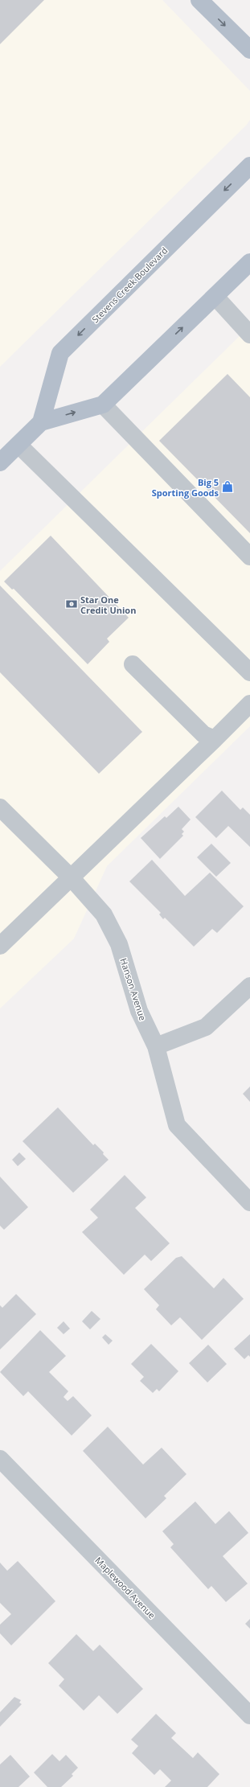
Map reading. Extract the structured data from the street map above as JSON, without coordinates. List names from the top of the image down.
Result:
{
  "streets": {
    "main road": ["Stevens Creek Boulevard"],
    "street": ["Hanson Avenue", "Maplewood Avenue"]
  },
  "places": {
    "shop": ["Big 5 Sporting Goods"],
    "bank": ["Star One Credit Union"]
  }
}
